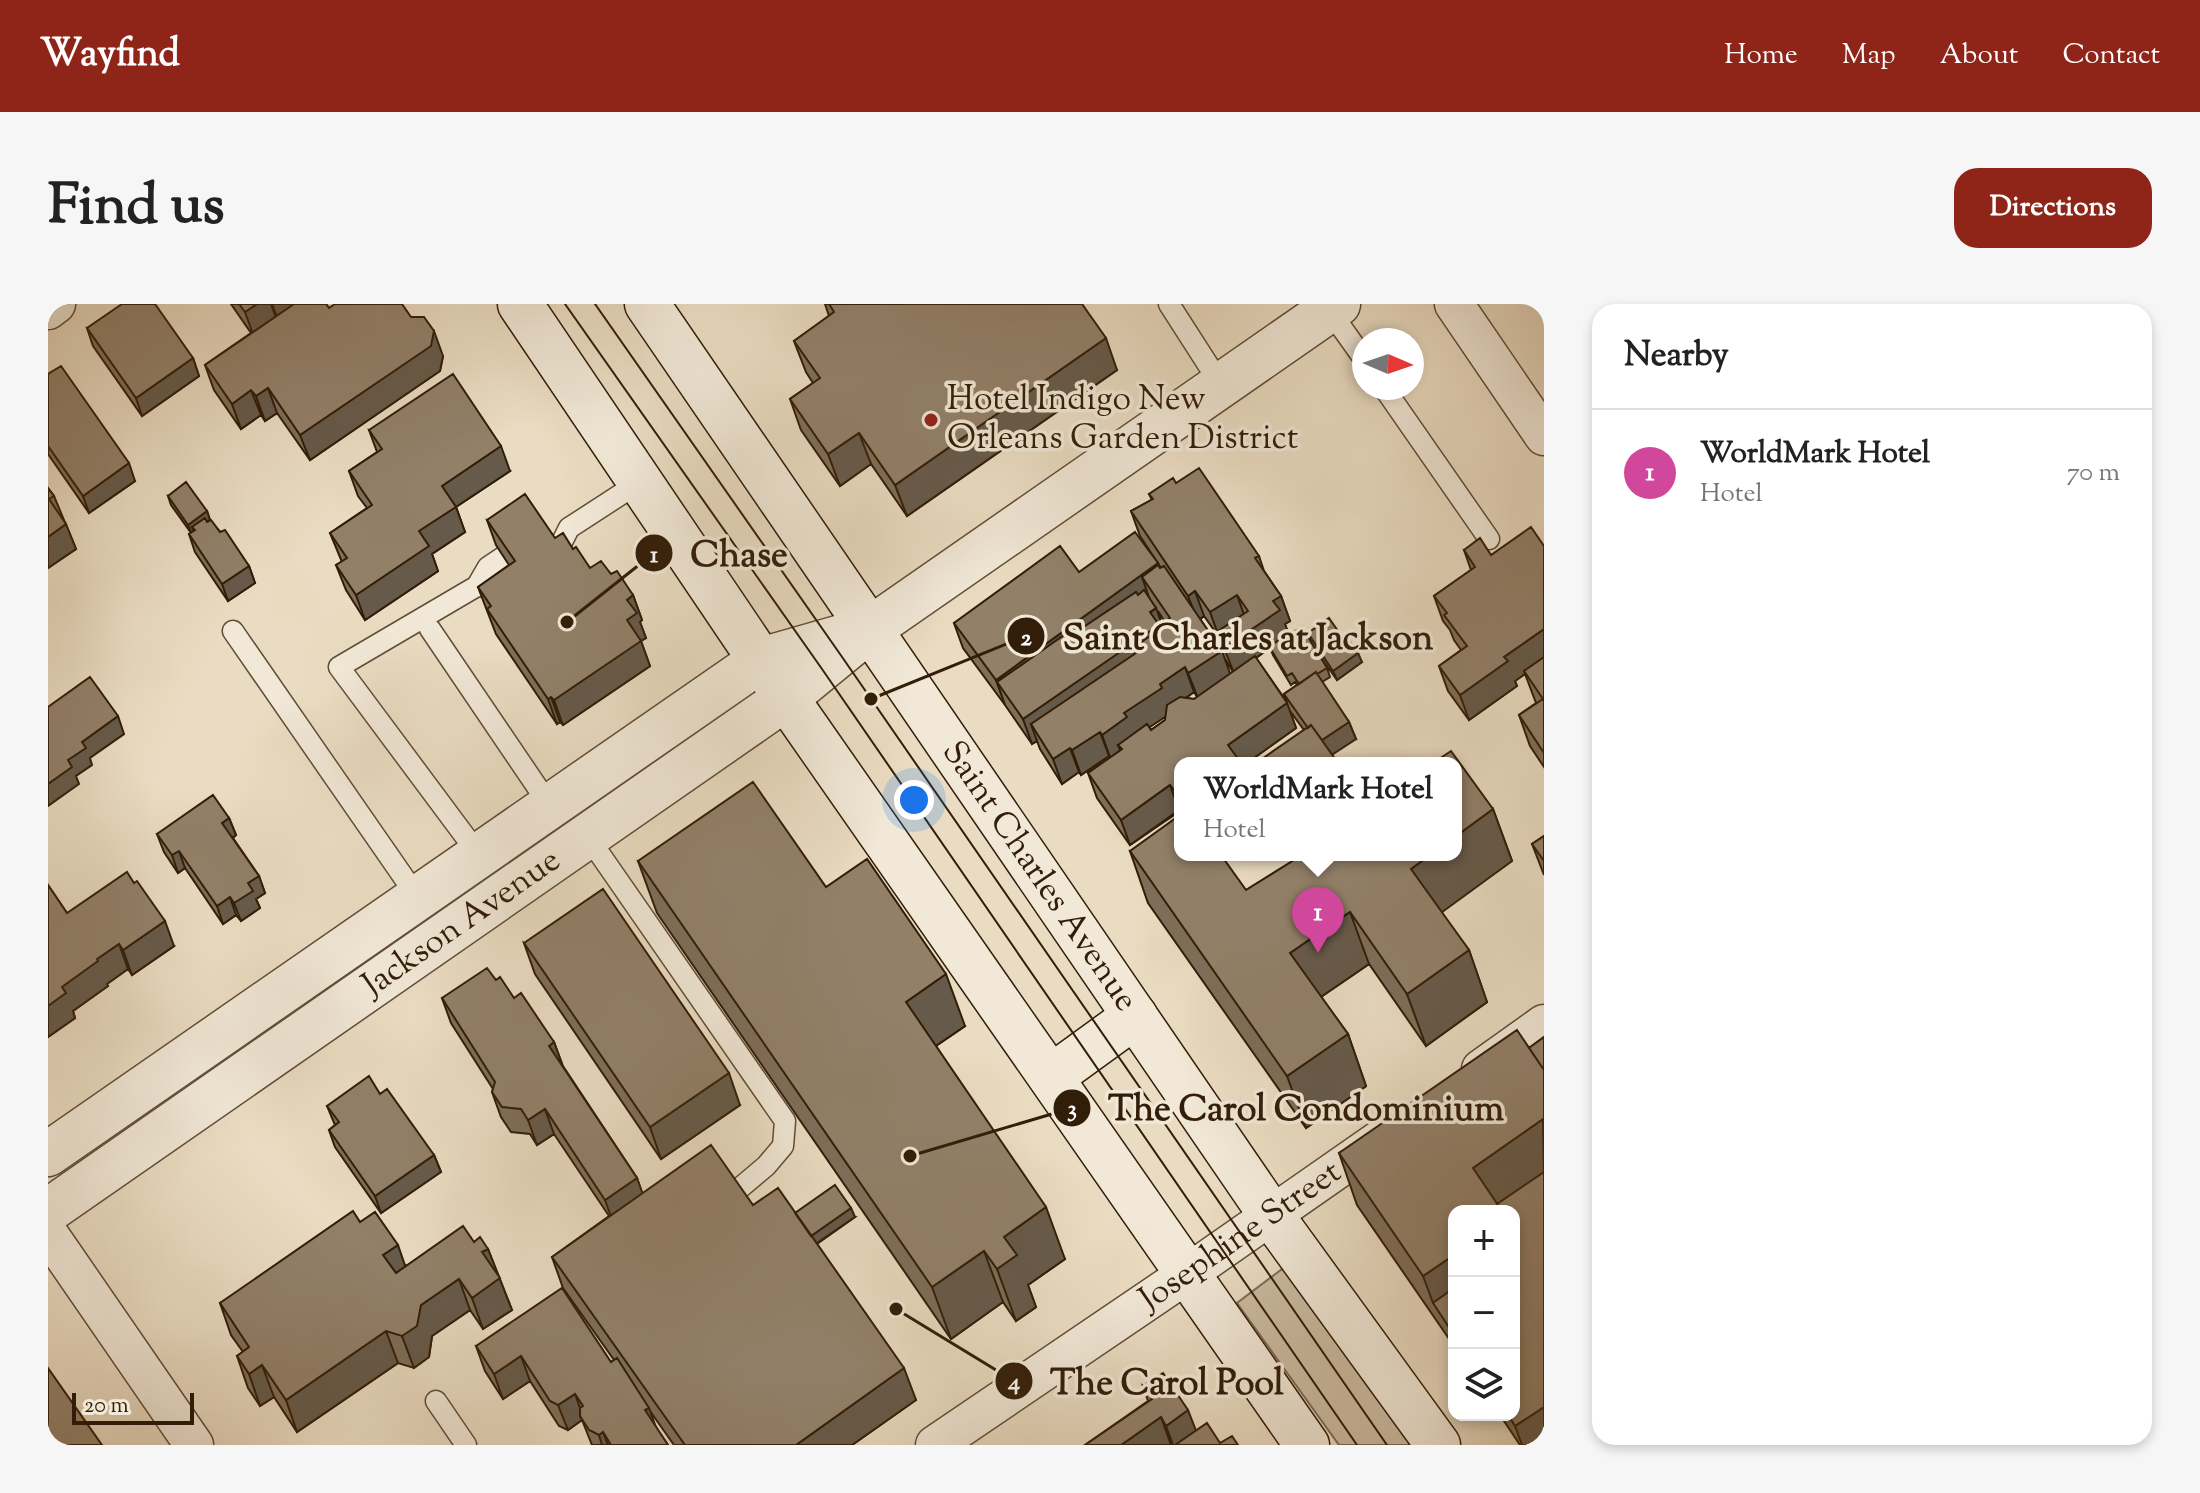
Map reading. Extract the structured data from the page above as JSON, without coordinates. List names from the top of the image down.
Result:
{
  "streets": {
    "main road": ["Saint Charles Avenue", "Jackson Avenue"],
    "street": ["Josephine Street"]
  },
  "crossings": [
    ["Saint Charles Avenue", "Jackson Avenue"],
    ["Saint Charles Avenue", "Josephine Street"]
  ],
  "places": [
    "Hotel Indigo New Orleans Garden District",
    "Chase",
    "Saint Charles at Jackson",
    "The Carol Condominium",
    "The Carol Pool"
  ],
  "scale_bar": "20 m",
  "north": "right",
  "page": {
    "header": "Wayfind",
    "nav": [
      "Home",
      "Map",
      "About",
      "Contact"
    ],
    "title": "Find us",
    "buttons": "Directions",
    "heading": "Nearby",
    "list": [
      {
        "mark": "1",
        "name": "WorldMark Hotel",
        "note": "Hotel",
        "value": "70 m"
      }
    ],
    "popup": ["WorldMark Hotel", "Hotel"],
    "pins": "1",
    "map_buttons": ["+", "−"],
    "scale": "20 m"
  }
}
